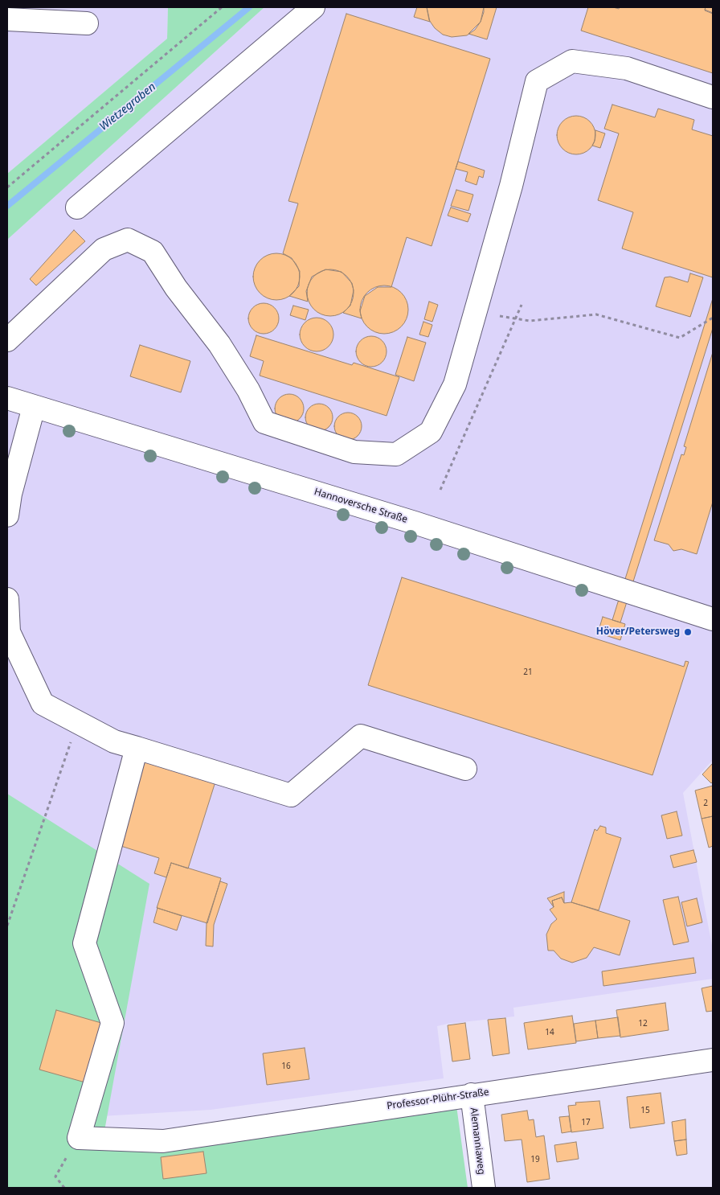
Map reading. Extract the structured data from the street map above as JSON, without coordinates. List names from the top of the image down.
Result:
{
  "streets": {
    "street": ["Hannoversche Straße", "Professor-Plühr-Straße", "Alemanniaweg"]
  },
  "crossings": [
    ["Professor-Plühr-Straße", "Alemanniaweg"]
  ],
  "water": ["Wietzegraben"],
  "places": ["Höver/Petersweg"],
  "house_numbers": [
    "21",
    "2",
    "12",
    "14",
    "16",
    "15",
    "17",
    "19"
  ]
}
